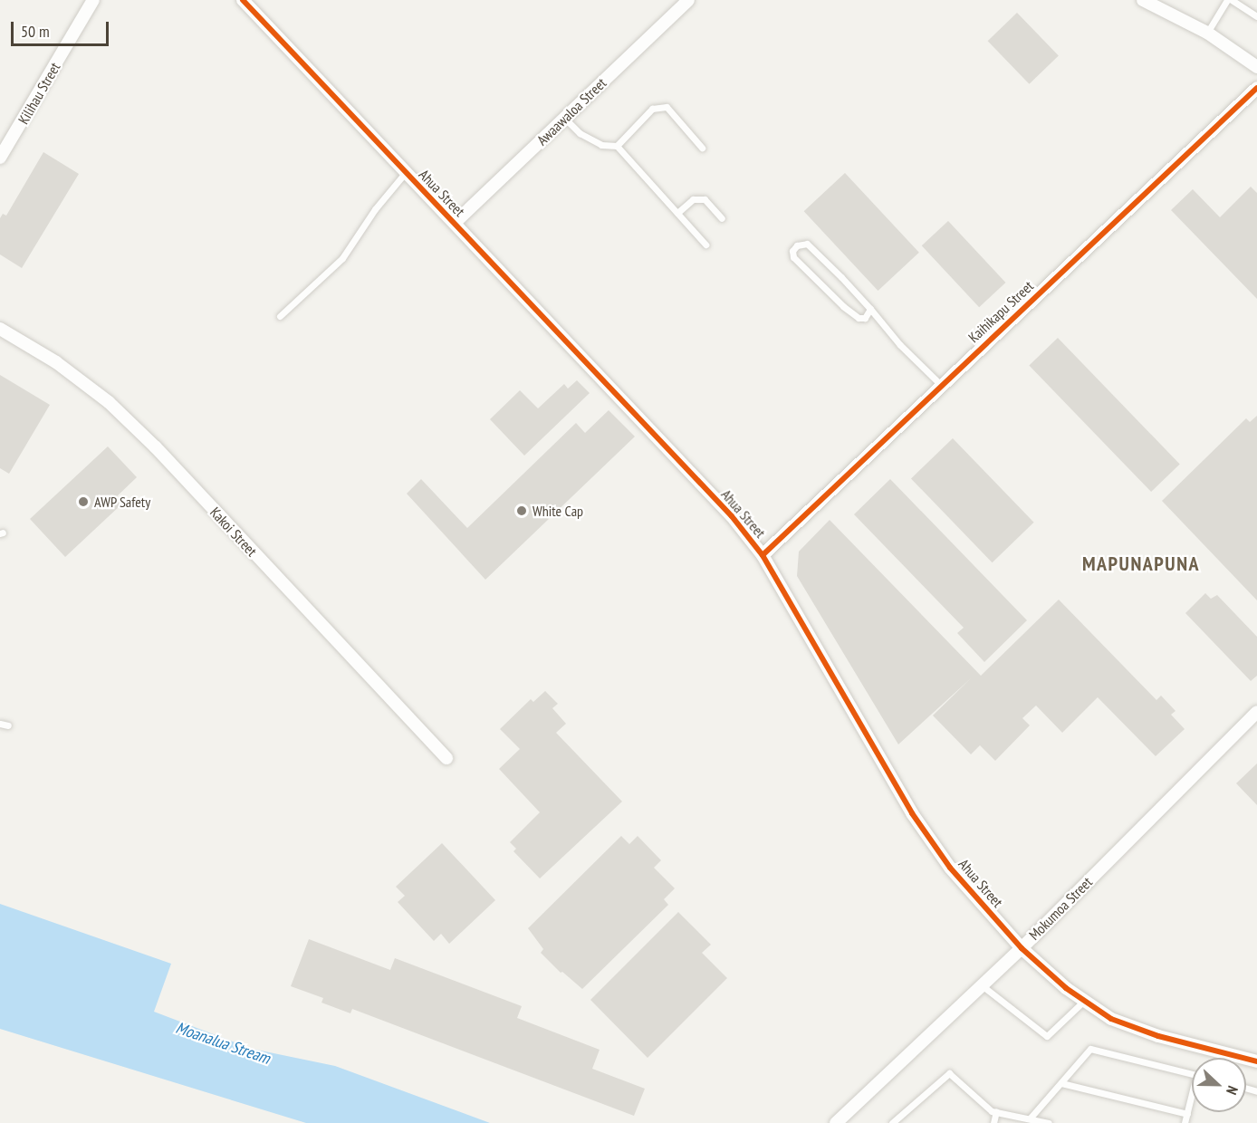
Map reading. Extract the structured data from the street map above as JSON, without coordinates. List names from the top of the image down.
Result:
{
  "streets": {
    "street": [
      "Kilihau Street",
      "Awaawaloa Street",
      "Ahua Street",
      "Kaihikapu Street",
      "Kakoi Street",
      "Mokumoa Street"
    ]
  },
  "crossings": [
    ["Awaawaloa Street", "Ahua Street"],
    ["Ahua Street", "Kaihikapu Street"],
    ["Ahua Street", "Mokumoa Street"]
  ],
  "districts": ["MAPUNAPUNA"],
  "water": ["Moanalua Stream"],
  "places": ["AWP Safety", "White Cap"],
  "scale_bar": "50 m",
  "north": "right"
}
